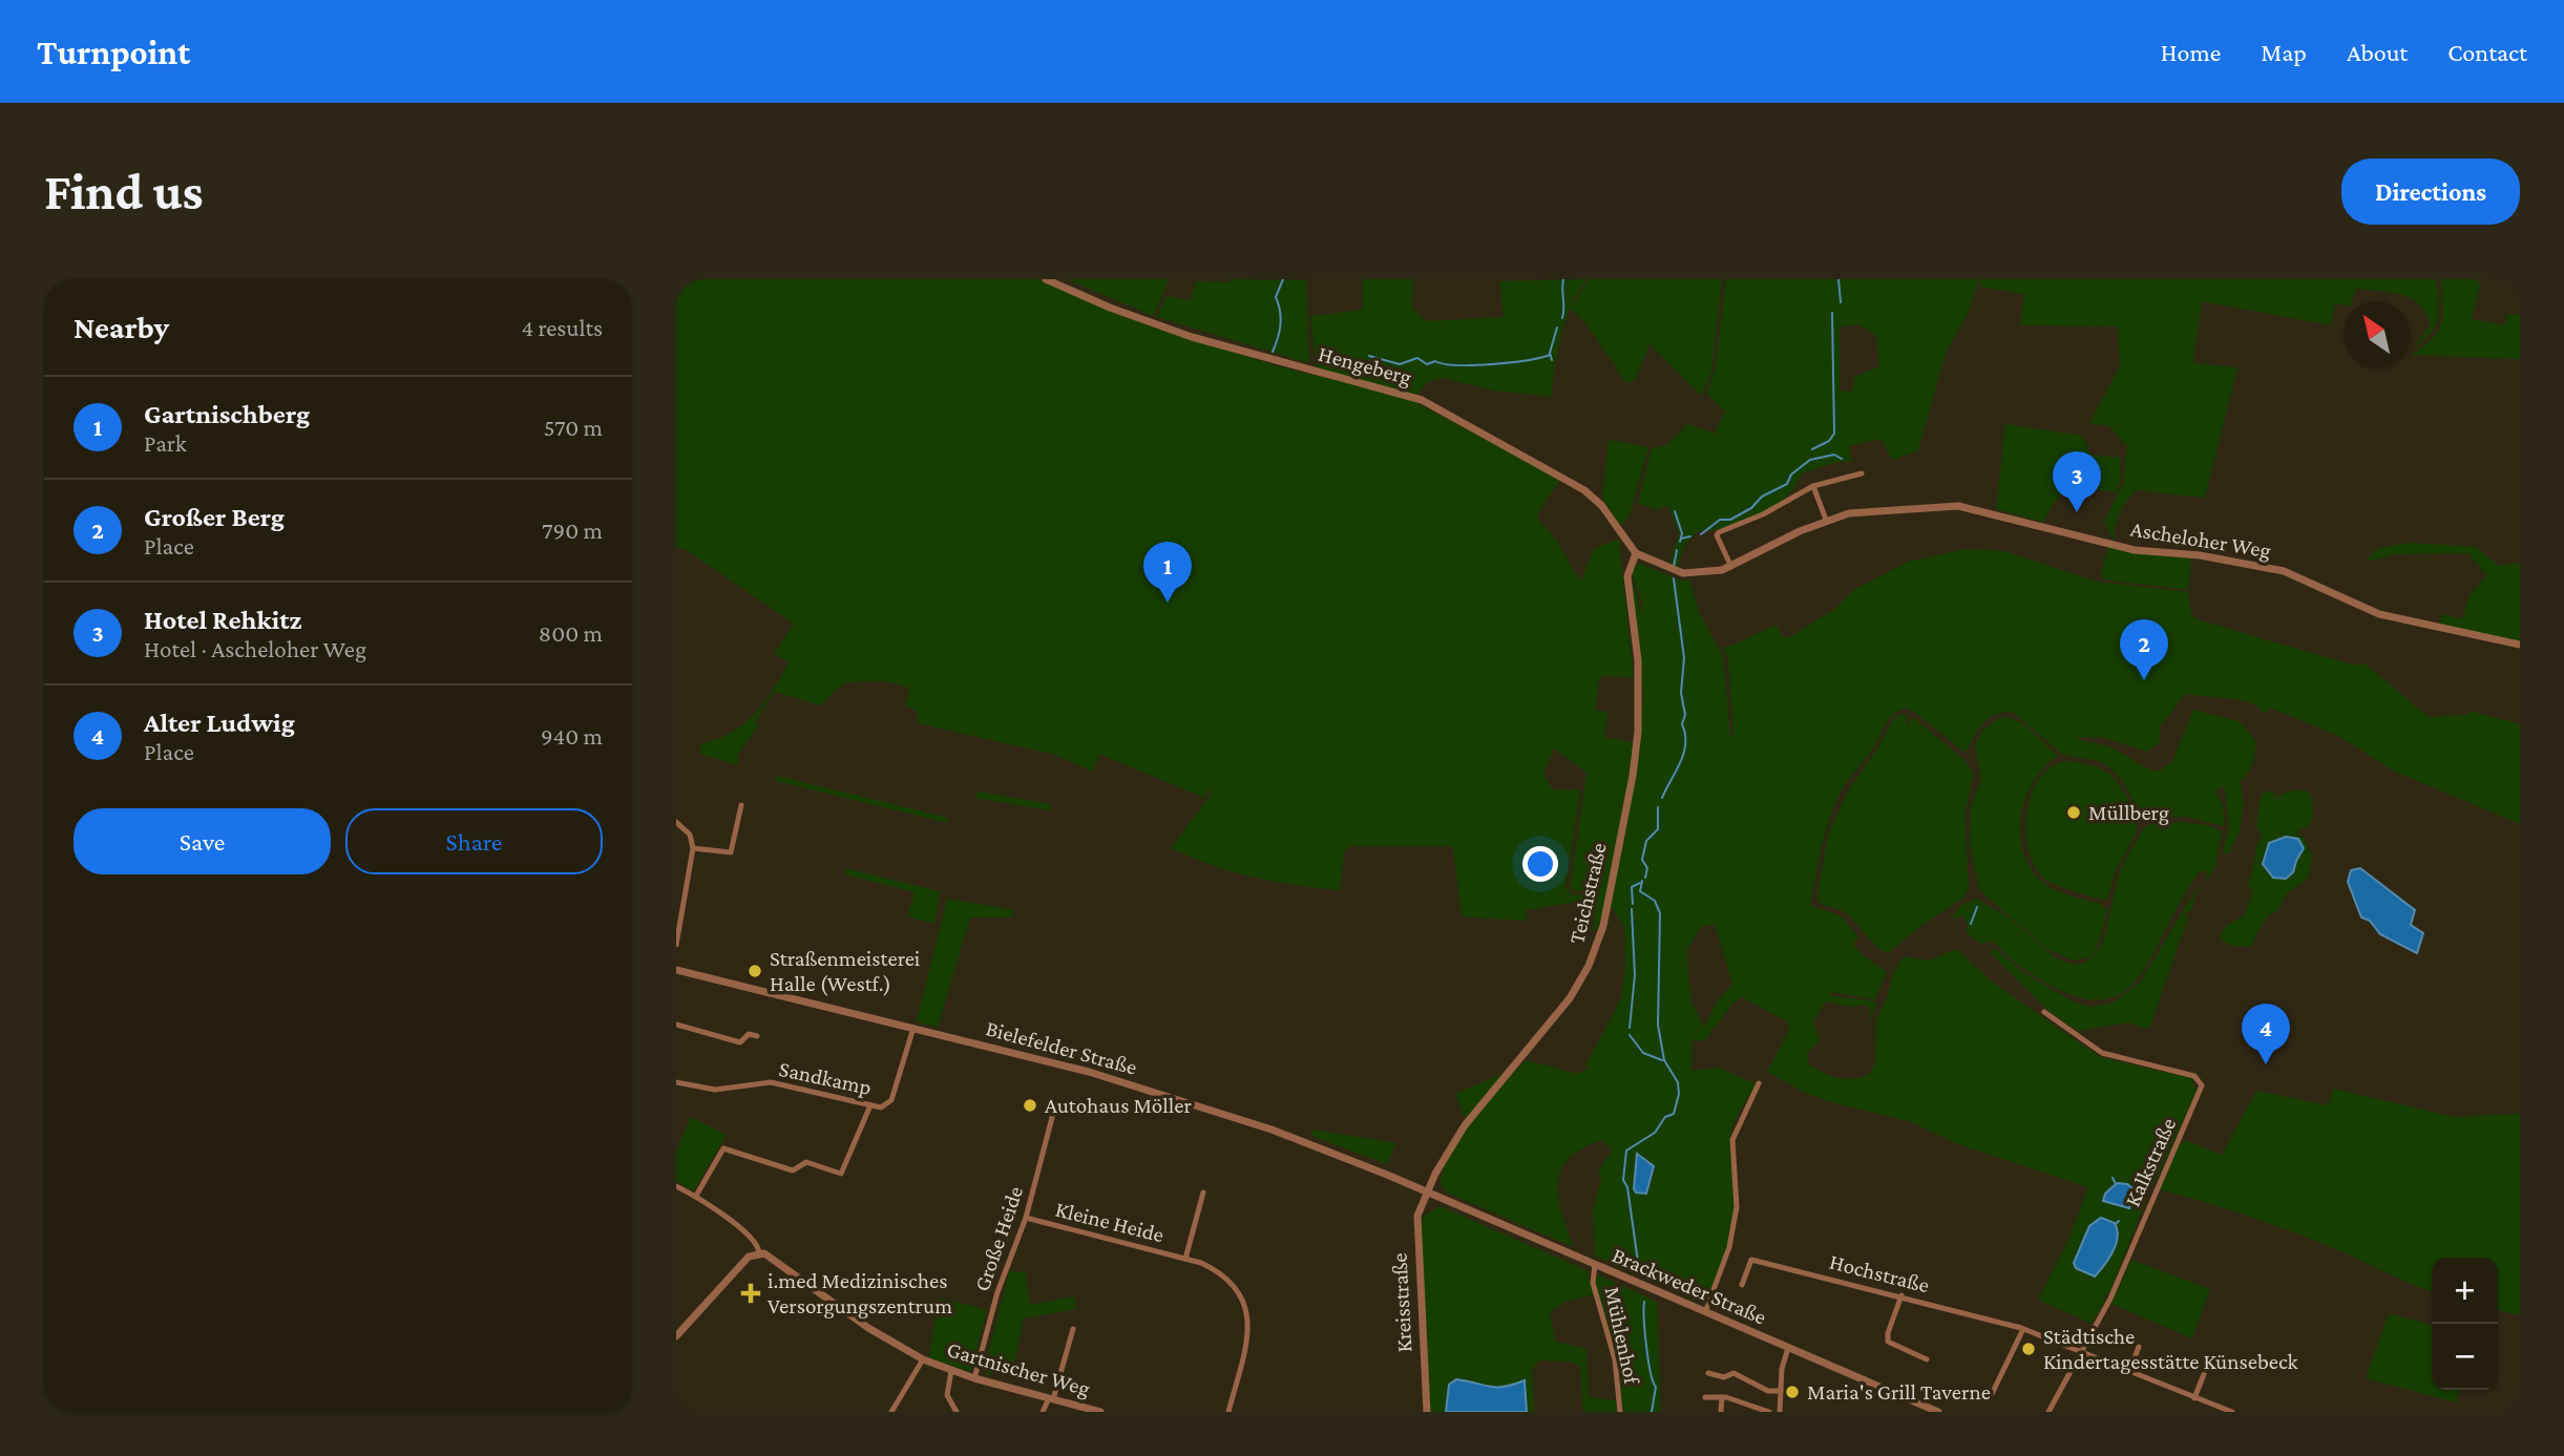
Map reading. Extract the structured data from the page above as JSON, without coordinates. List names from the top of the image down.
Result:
{
  "streets": {
    "street": [
      "Hengeberg",
      "Ascheloher Weg",
      "Teichstraße",
      "Bielefelder Straße",
      "Sandkamp",
      "Kalkstraße",
      "Kleine Heide",
      "Große Heide",
      "Hochstraße",
      "Brackweder Straße",
      "Kreisstraße",
      "Mühlenhof",
      "Gartnischer Weg"
    ]
  },
  "crossings": [
    ["Hengeberg", "Ascheloher Weg"],
    ["Hengeberg", "Teichstraße"],
    ["Ascheloher Weg", "Teichstraße"],
    ["Teichstraße", "Bielefelder Straße"],
    ["Teichstraße", "Brackweder Straße"],
    ["Teichstraße", "Kreisstraße"],
    ["Bielefelder Straße", "Sandkamp"],
    ["Bielefelder Straße", "Brackweder Straße"],
    ["Bielefelder Straße", "Kreisstraße"],
    ["Kalkstraße", "Hochstraße"],
    ["Kleine Heide", "Große Heide"],
    ["Große Heide", "Gartnischer Weg"],
    ["Brackweder Straße", "Kreisstraße"],
    ["Brackweder Straße", "Mühlenhof"]
  ],
  "places": {
    "other": [
      "Müllberg",
      "Straßenmeisterei Halle (Westf.)",
      "Autohaus Möller",
      "Städtische Kindertagesstätte Künsebeck",
      "Maria's Grill Taverne"
    ],
    "health": ["i.med Medizinisches Versorgungszentrum"]
  },
  "north": "top left",
  "page": {
    "header": "Turnpoint",
    "nav": [
      "Home",
      "Map",
      "About",
      "Contact"
    ],
    "buttons": [
      "Directions",
      ["Save", "Share"]
    ],
    "title": "Find us",
    "heading": ["Nearby", "4 results"],
    "list": [
      {
        "mark": "1",
        "name": "Gartnischberg",
        "note": "Park",
        "value": "570 m"
      },
      {
        "mark": "2",
        "name": "Großer Berg",
        "note": "Place",
        "value": "790 m"
      },
      {
        "mark": "3",
        "name": "Hotel Rehkitz",
        "note": "Hotel · Ascheloher Weg",
        "value": "800 m"
      },
      {
        "mark": "4",
        "name": "Alter Ludwig",
        "note": "Place",
        "value": "940 m"
      }
    ],
    "pins": [
      "3",
      "1",
      "2",
      "4"
    ],
    "map_buttons": ["+", "−"]
  }
}
